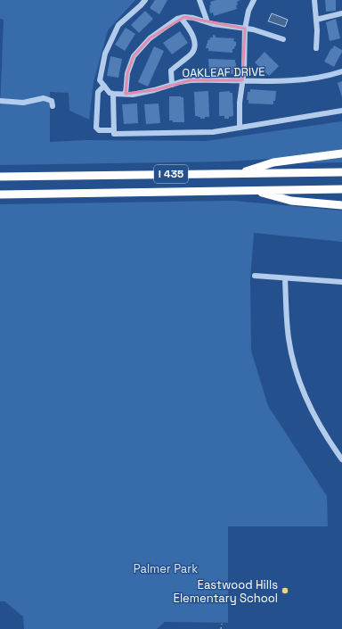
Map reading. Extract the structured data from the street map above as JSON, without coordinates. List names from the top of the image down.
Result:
{
  "streets": {
    "highway": ["I 435"],
    "street": ["OAKLEAF DRIVE"]
  },
  "parks": ["Palmer Park"],
  "places": ["Eastwood Hills Elementary School"]
}
